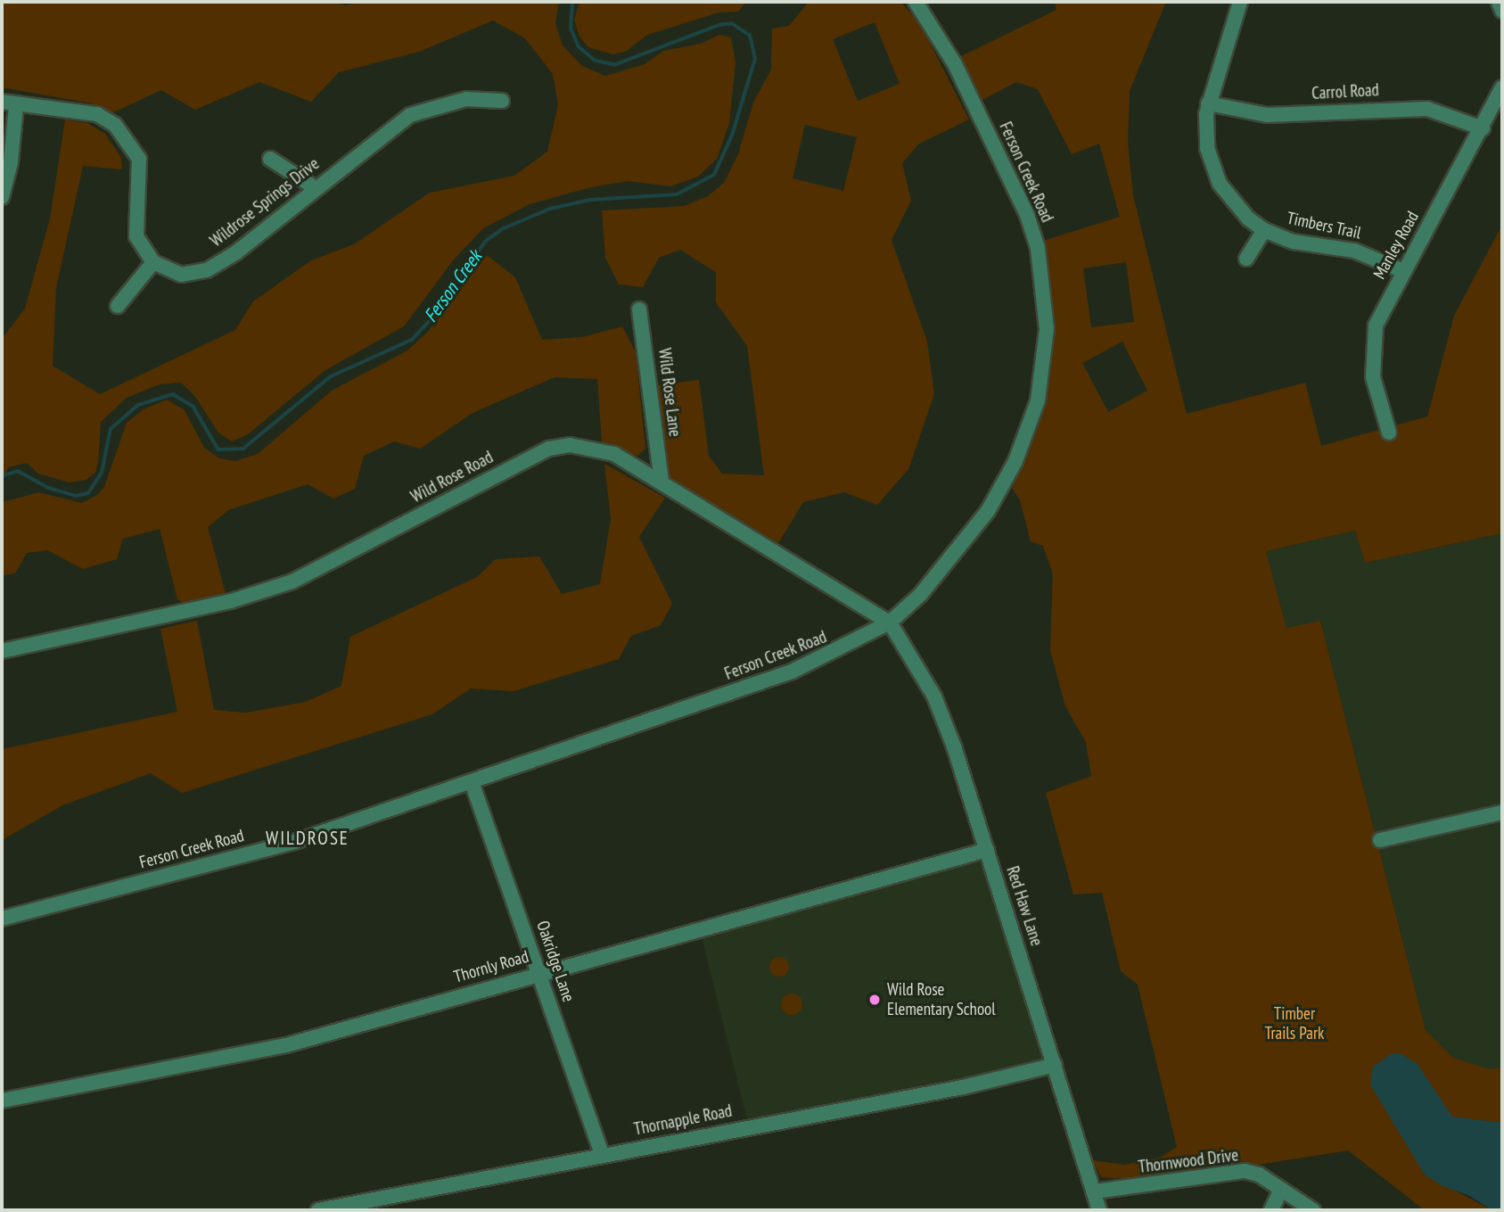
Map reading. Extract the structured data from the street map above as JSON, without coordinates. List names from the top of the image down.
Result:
{
  "streets": {
    "street": [
      "Carrol Road",
      "Ferson Creek Road",
      "Wildrose Springs Drive",
      "Timbers Trail",
      "Manley Road",
      "Wild Rose Lane",
      "Wild Rose Road",
      "Red Haw Lane",
      "Oakridge Lane",
      "Thornly Road",
      "Thornapple Road",
      "Thornwood Drive"
    ]
  },
  "crossings": [
    ["Carrol Road", "Timbers Trail"],
    ["Carrol Road", "Manley Road"],
    ["Ferson Creek Road", "Wild Rose Road"],
    ["Ferson Creek Road", "Red Haw Lane"],
    ["Ferson Creek Road", "Oakridge Lane"],
    ["Timbers Trail", "Manley Road"],
    ["Wild Rose Lane", "Wild Rose Road"],
    ["Wild Rose Road", "Red Haw Lane"],
    ["Red Haw Lane", "Thornly Road"],
    ["Red Haw Lane", "Thornapple Road"],
    ["Red Haw Lane", "Thornwood Drive"],
    ["Oakridge Lane", "Thornly Road"],
    ["Oakridge Lane", "Thornapple Road"]
  ],
  "districts": ["WILDROSE"],
  "water": ["Ferson Creek"],
  "parks": ["Timber Trails Park"],
  "places": ["Wild Rose Elementary School"]
}
